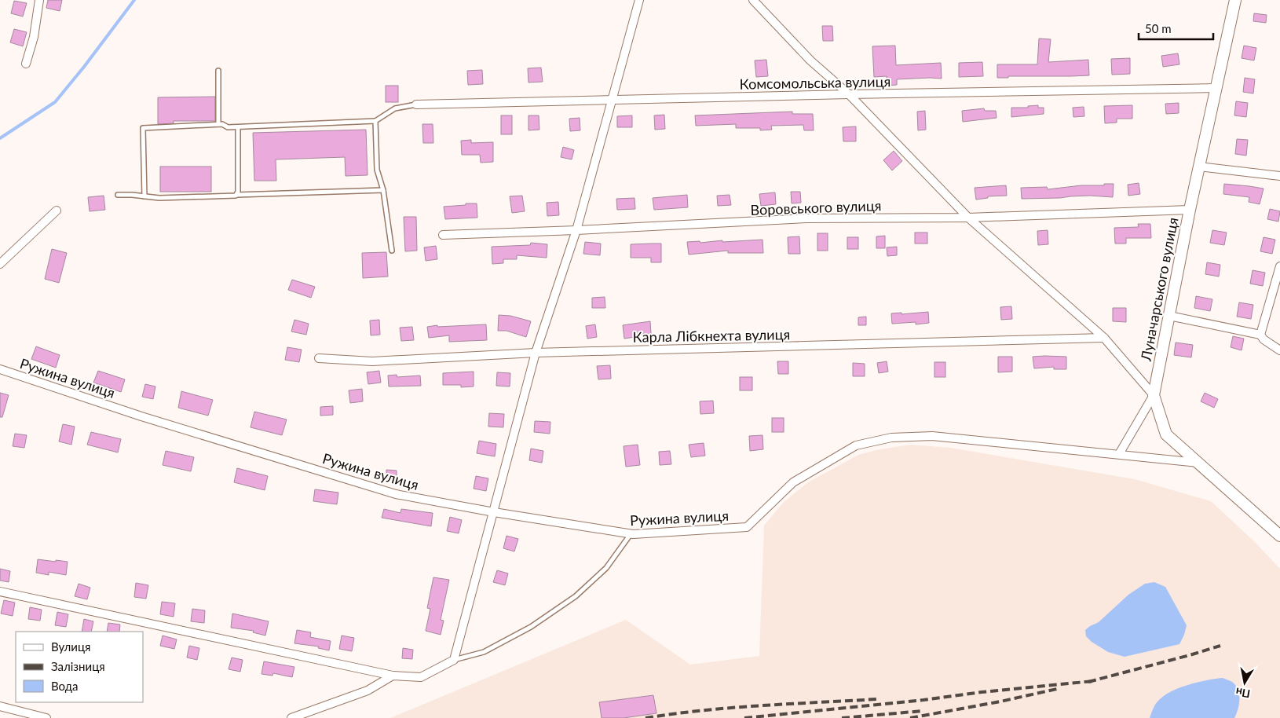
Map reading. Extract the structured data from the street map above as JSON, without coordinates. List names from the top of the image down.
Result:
{
  "streets": {
    "main road": ["Луначарського вулиця"],
    "street": [
      "Комсомольська вулиця",
      "Воровського вулиця",
      "Карла Лібкнехта вулиця",
      "Ружина вулиця"
    ]
  },
  "crossings": [
    ["Комсомольська вулиця", "Луначарського вулиця"],
    ["Воровського вулиця", "Луначарського вулиця"]
  ],
  "legend": ["Вулиця", "Залізниця", "Вода"],
  "scale_bar": "50 m",
  "north": "bottom"
}
